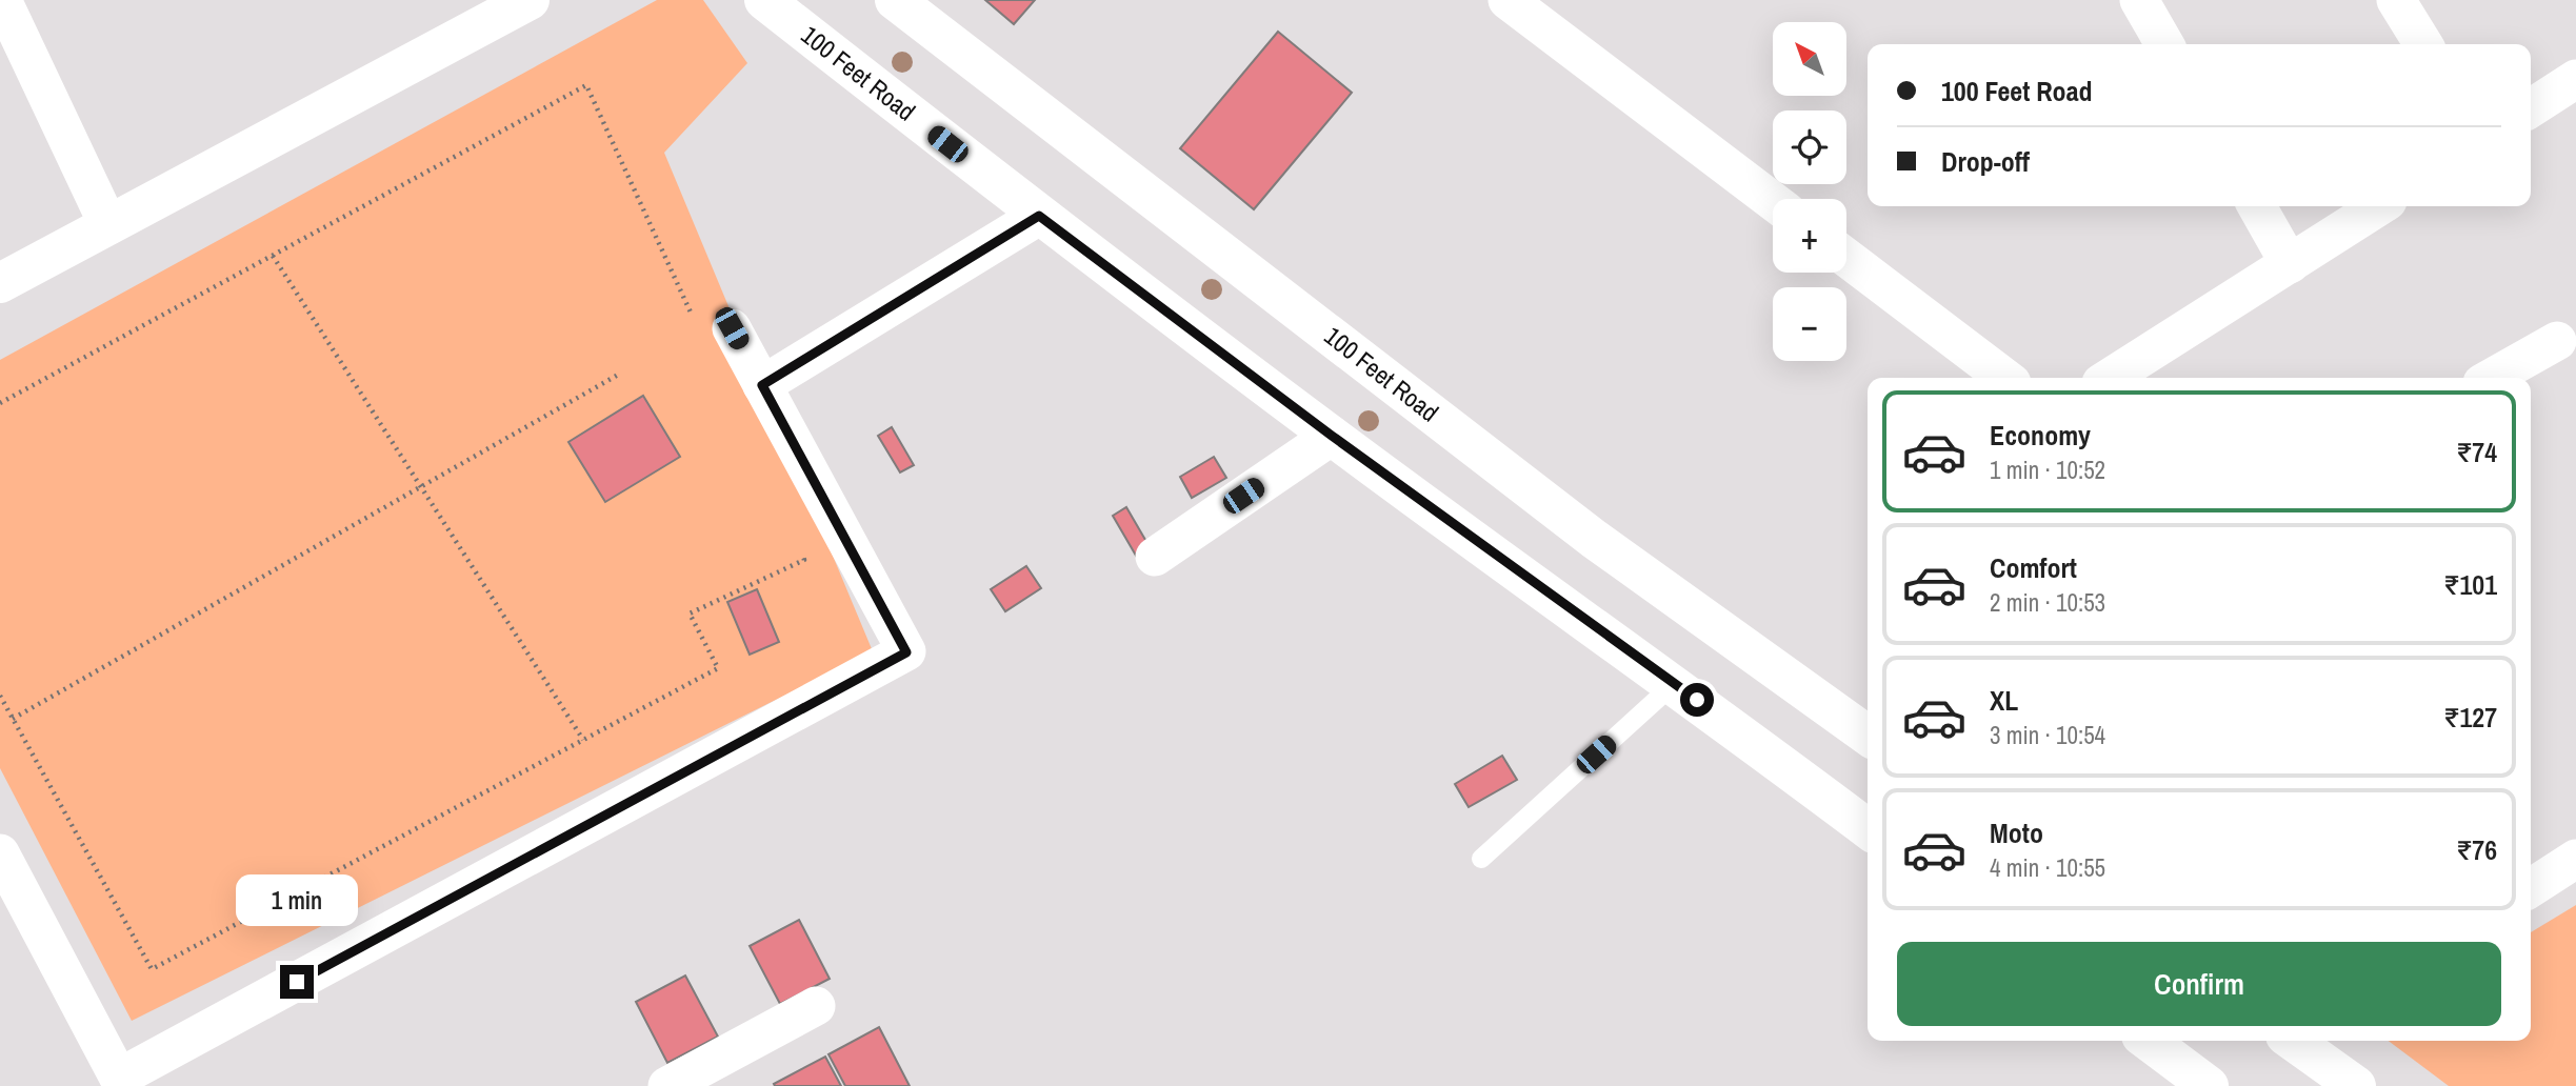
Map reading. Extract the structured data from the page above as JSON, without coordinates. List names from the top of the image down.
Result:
{
  "streets": {
    "main road": ["100 Feet Road"]
  },
  "north": "top left",
  "page": {
    "map_buttons": ["+", "−"],
    "banner": ["100 Feet Road", "Drop-off"],
    "list": [
      {
        "name": "Economy",
        "note": "1 min · 10:52",
        "value": "₹74"
      },
      {
        "name": "Comfort",
        "note": "2 min · 10:53",
        "value": "₹101"
      },
      {
        "name": "XL",
        "note": "3 min · 10:54",
        "value": "₹127"
      },
      {
        "name": "Moto",
        "note": "4 min · 10:55",
        "value": "₹76"
      }
    ],
    "bubble": "1 min",
    "buttons": "Confirm"
  }
}
